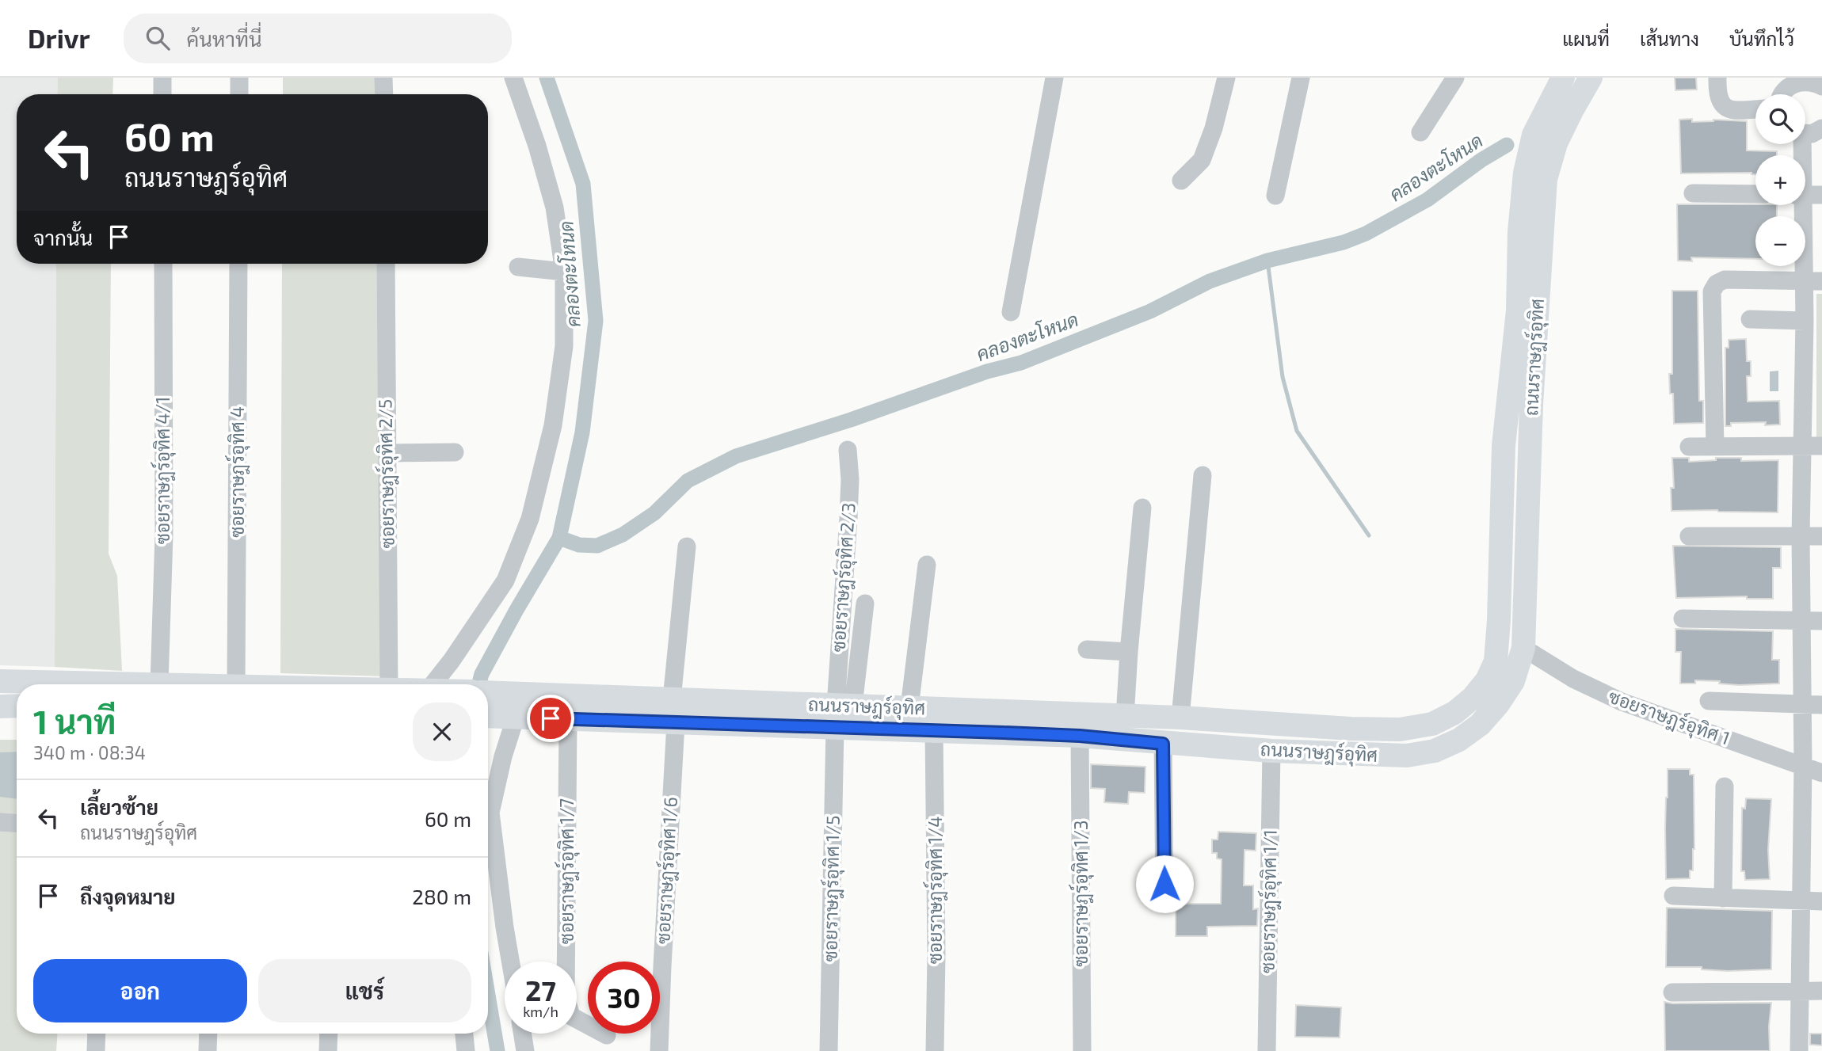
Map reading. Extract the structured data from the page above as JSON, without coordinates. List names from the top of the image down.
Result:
{
  "streets": {
    "main road": ["ถนนราษฎร์อุทิศ"],
    "street": [
      "ซอยราษฎร์อุทิศ 4/1",
      "ซอยราษฎร์อุทิศ 4",
      "ซอยราษฎร์อุทิศ 2/5",
      "ซอยราษฎร์อุทิศ 2/3",
      "ซอยราษฎร์อุทิศ 1",
      "ซอยราษฎร์อุทิศ 1/6",
      "ซอยราษฎร์อุทิศ 1/7",
      "ซอยราษฎร์อุทิศ 1/5",
      "ซอยราษฎร์อุทิศ 1/4",
      "ซอยราษฎร์อุทิศ 1/3",
      "ซอยราษฎร์อุทิศ 1/1"
    ]
  },
  "crossings": [
    ["ถนนราษฎร์อุทิศ", "ซอยราษฎร์อุทิศ 2/3"],
    ["ถนนราษฎร์อุทิศ", "ซอยราษฎร์อุทิศ 1"],
    ["ถนนราษฎร์อุทิศ", "ซอยราษฎร์อุทิศ 1/6"],
    ["ถนนราษฎร์อุทิศ", "ซอยราษฎร์อุทิศ 1/7"],
    ["ถนนราษฎร์อุทิศ", "ซอยราษฎร์อุทิศ 1/5"],
    ["ถนนราษฎร์อุทิศ", "ซอยราษฎร์อุทิศ 1/4"],
    ["ถนนราษฎร์อุทิศ", "ซอยราษฎร์อุทิศ 1/3"],
    ["ถนนราษฎร์อุทิศ", "ซอยราษฎร์อุทิศ 1/1"],
    ["ซอยราษฎร์อุทิศ 2/3", "ซอยราษฎร์อุทิศ 1/5"]
  ],
  "water": ["คลองตะโหนด"],
  "page": {
    "header": "Drivr",
    "search": "ค้นหาที่นี่",
    "nav": ["แผนที่", "เส้นทาง", "บันทึกไว้"],
    "map_buttons": ["+", "−"],
    "turn": ["60 m", "ถนนราษฎร์อุทิศ"],
    "then": "จากนั้น",
    "heading": ["1 นาที", "340 m · 08:34"],
    "list": [
      {
        "name": "เลี้ยวซ้าย",
        "note": "ถนนราษฎร์อุทิศ",
        "value": "60 m"
      },
      {
        "name": "ถึงจุดหมาย",
        "value": "280 m"
      }
    ],
    "buttons": ["ออก", "แชร์"],
    "speed": "27 km/h",
    "limit": "30"
  }
}
